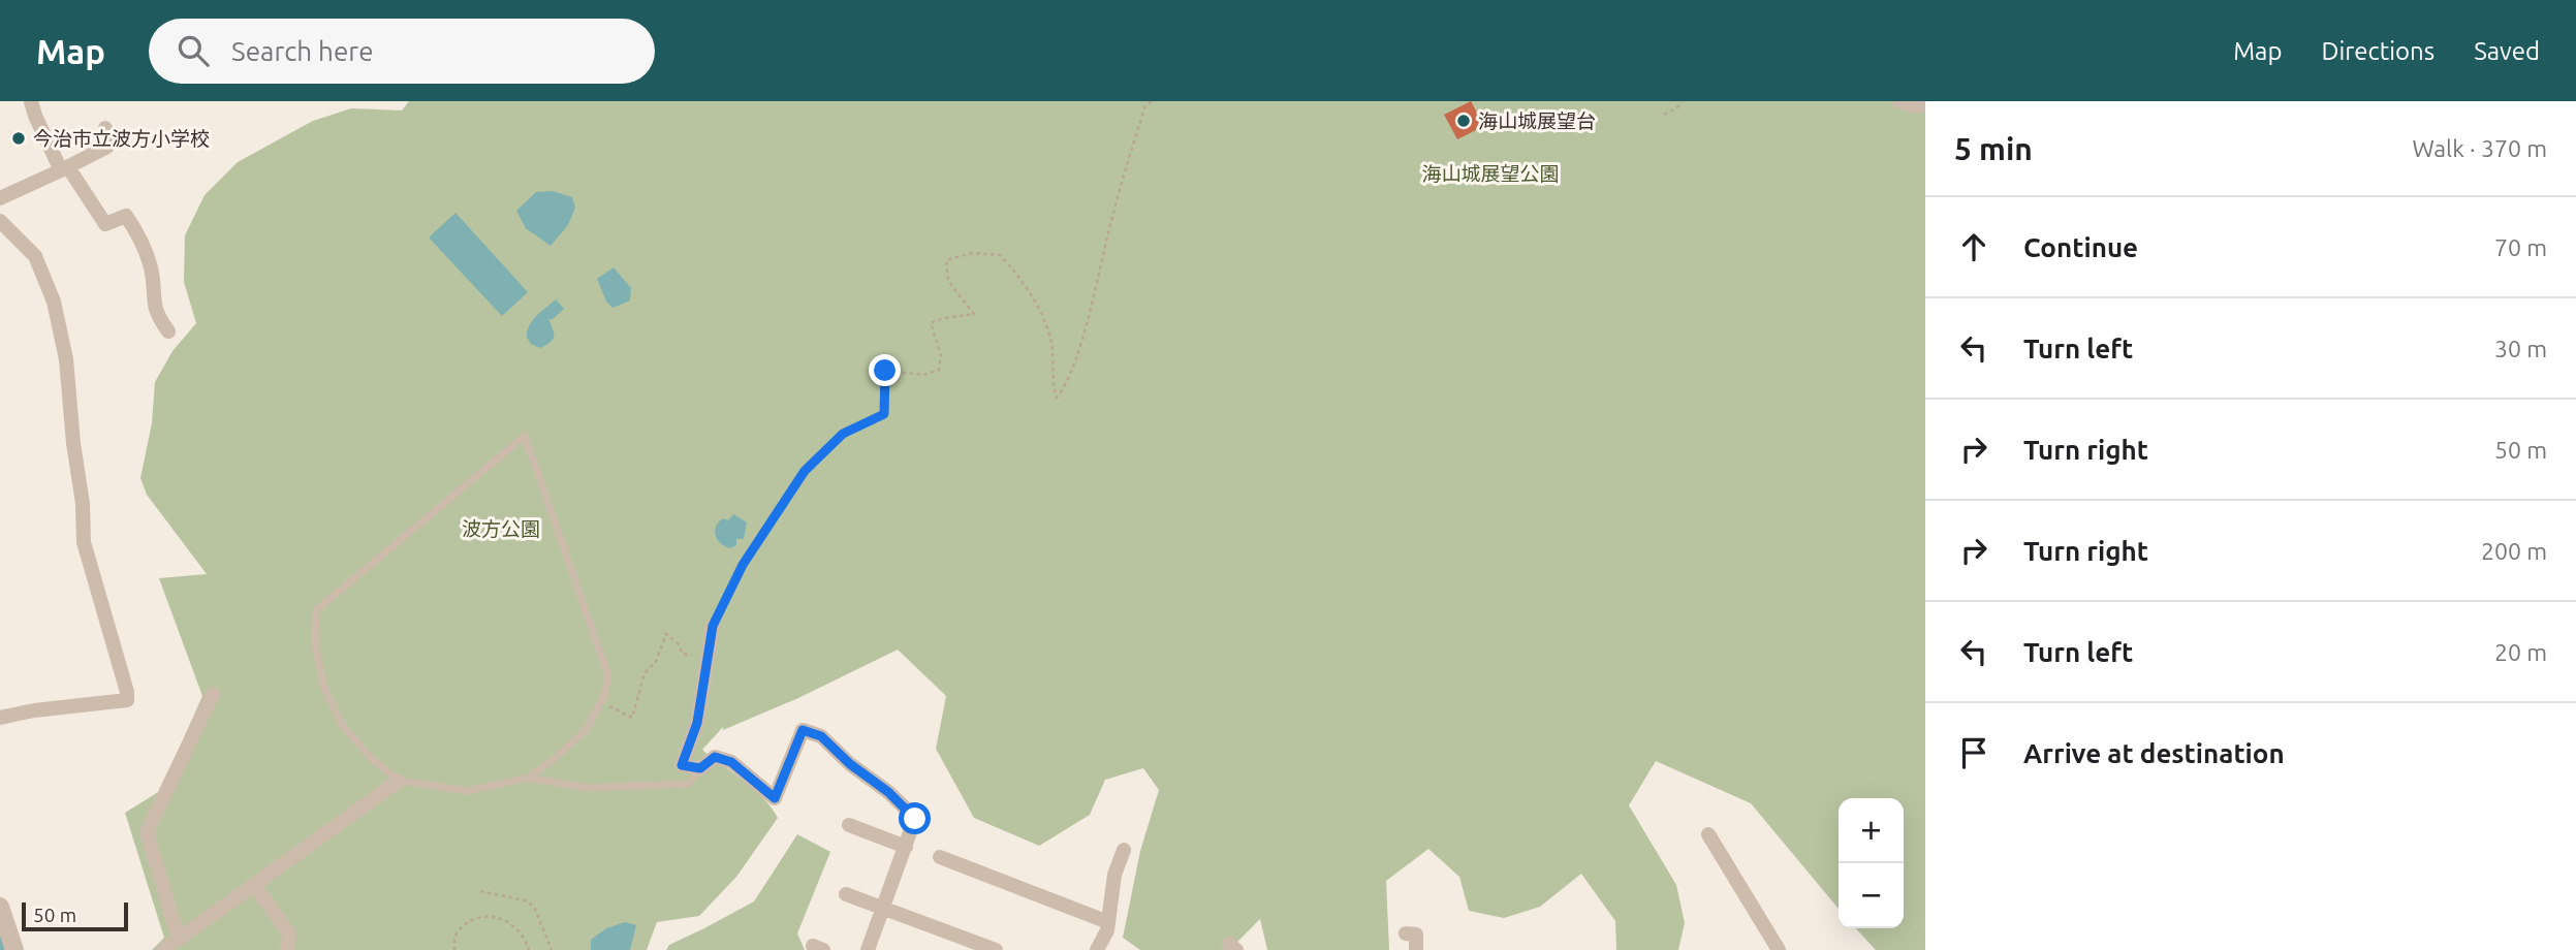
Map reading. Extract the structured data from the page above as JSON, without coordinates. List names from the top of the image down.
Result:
{
  "parks": ["海山城展望公園", "波方公園"],
  "places": ["海山城展望台", "今治市立波方小学校"],
  "scale_bar": "50 m",
  "page": {
    "header": "Map",
    "search": "Search here",
    "nav": ["Map", "Directions", "Saved"],
    "heading": ["5 min", "Walk · 370 m"],
    "list": [
      ["Continue", "70 m"],
      ["Turn left", "30 m"],
      ["Turn right", "50 m"],
      ["Turn right", "200 m"],
      ["Turn left", "20 m"],
      "Arrive at destination"
    ],
    "map_buttons": ["+", "−"],
    "scale": "50 m"
  }
}
